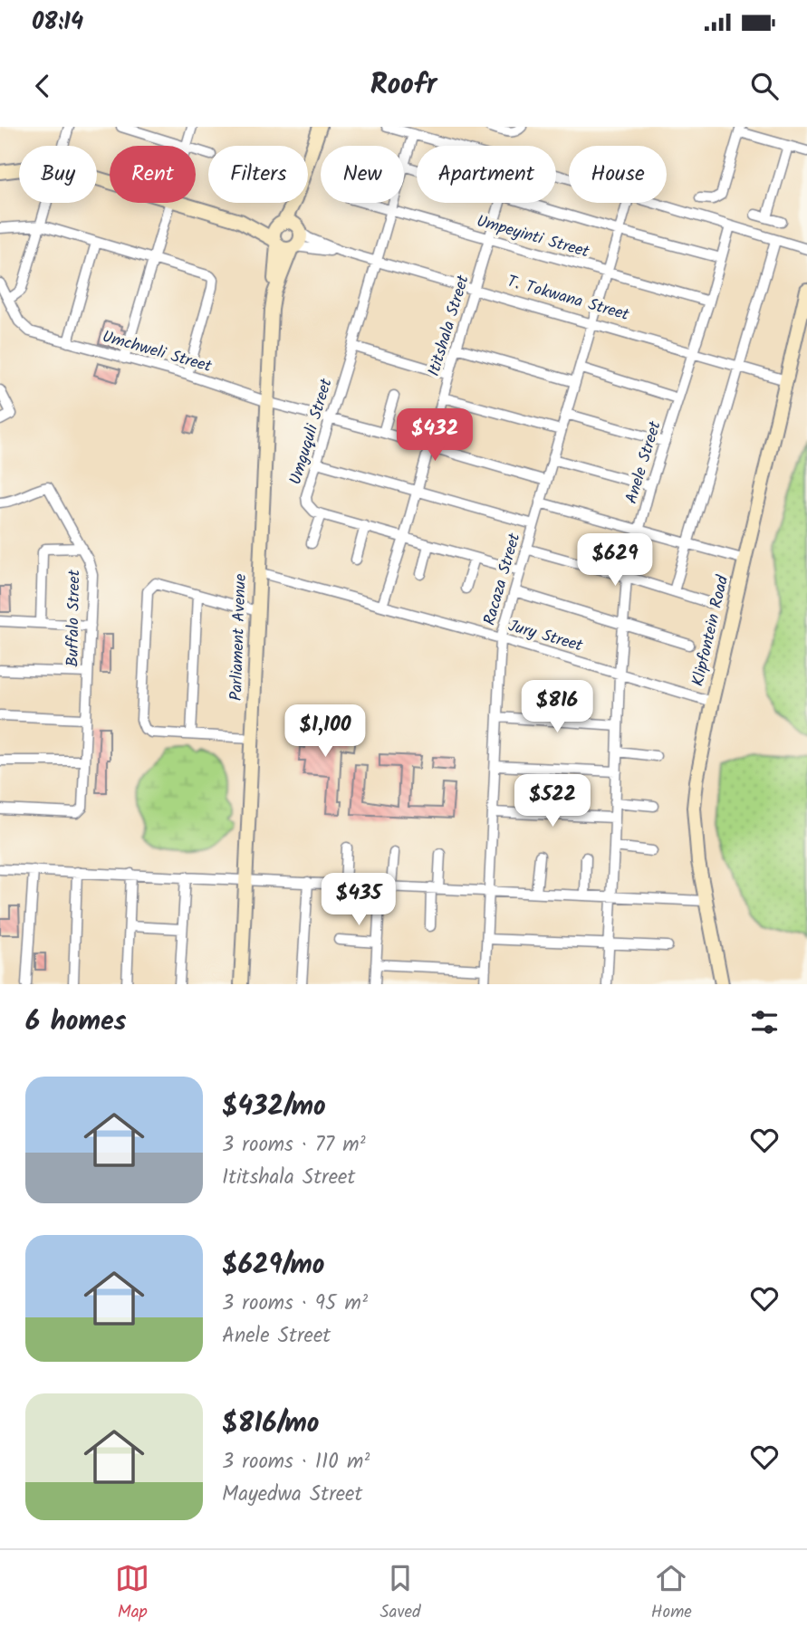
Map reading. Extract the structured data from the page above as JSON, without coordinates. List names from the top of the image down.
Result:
{
  "streets": {
    "street": [
      "Umpeyinti Street",
      "T. Tokwana Street",
      "Ititshala Street",
      "Umchweli Street",
      "Umguquli Street",
      "Anele Street",
      "Racaza Street",
      "Buffalo Street",
      "Klipfontein Road",
      "Jury Street",
      "Parliament Avenue"
    ]
  },
  "crossings": [
    ["Umpeyinti Street", "Ititshala Street"],
    ["Umpeyinti Street", "Umguquli Street"],
    ["Umpeyinti Street", "Anele Street"],
    ["Umpeyinti Street", "Racaza Street"],
    ["T. Tokwana Street", "Ititshala Street"],
    ["T. Tokwana Street", "Umguquli Street"],
    ["T. Tokwana Street", "Anele Street"],
    ["T. Tokwana Street", "Racaza Street"],
    ["T. Tokwana Street", "Klipfontein Road"],
    ["T. Tokwana Street", "Parliament Avenue"],
    ["Ititshala Street", "Umchweli Street"],
    ["Ititshala Street", "Jury Street"],
    ["Umchweli Street", "Umguquli Street"],
    ["Umchweli Street", "Racaza Street"],
    ["Umchweli Street", "Parliament Avenue"],
    ["Anele Street", "Jury Street"],
    ["Racaza Street", "Jury Street"],
    ["Klipfontein Road", "Jury Street"],
    ["Jury Street", "Parliament Avenue"]
  ],
  "page": {
    "status": "08:14",
    "header": "Roofr",
    "chip": [
      "Buy",
      "Rent",
      "Filters",
      "New",
      "Apartment",
      "House"
    ],
    "price": [
      "$432",
      "$629",
      "$816",
      "$1,100",
      "$522",
      "$435"
    ],
    "heading": "6 homes",
    "list": [
      {
        "name": "$432/mo",
        "note": "3 rooms · 77 m² · Ititshala Street"
      },
      {
        "name": "$629/mo",
        "note": "3 rooms · 95 m² · Anele Street"
      },
      {
        "name": "$816/mo",
        "note": "3 rooms · 110 m² · Mayedwa Street"
      }
    ],
    "tabs": ["Map", "Saved", "Home"]
  }
}
